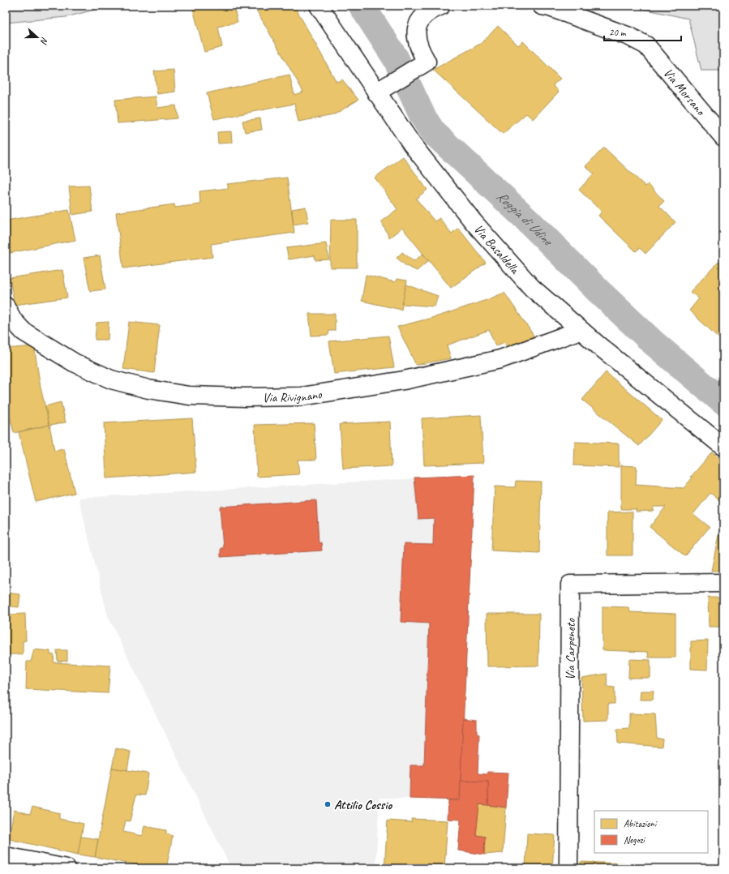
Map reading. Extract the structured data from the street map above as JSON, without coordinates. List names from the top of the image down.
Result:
{
  "streets": {
    "street": [
      "Via Morsano",
      "Via Basaldella",
      "Via Rivignano",
      "Via Carpeneto"
    ]
  },
  "crossings": [
    ["Via Basaldella", "Via Rivignano"]
  ],
  "water": ["Roggia di Udine"],
  "places": ["Attilio Cossio"],
  "legend": ["Abitazioni", "Negozi"],
  "scale_bar": "20 m",
  "north": "right"
}
